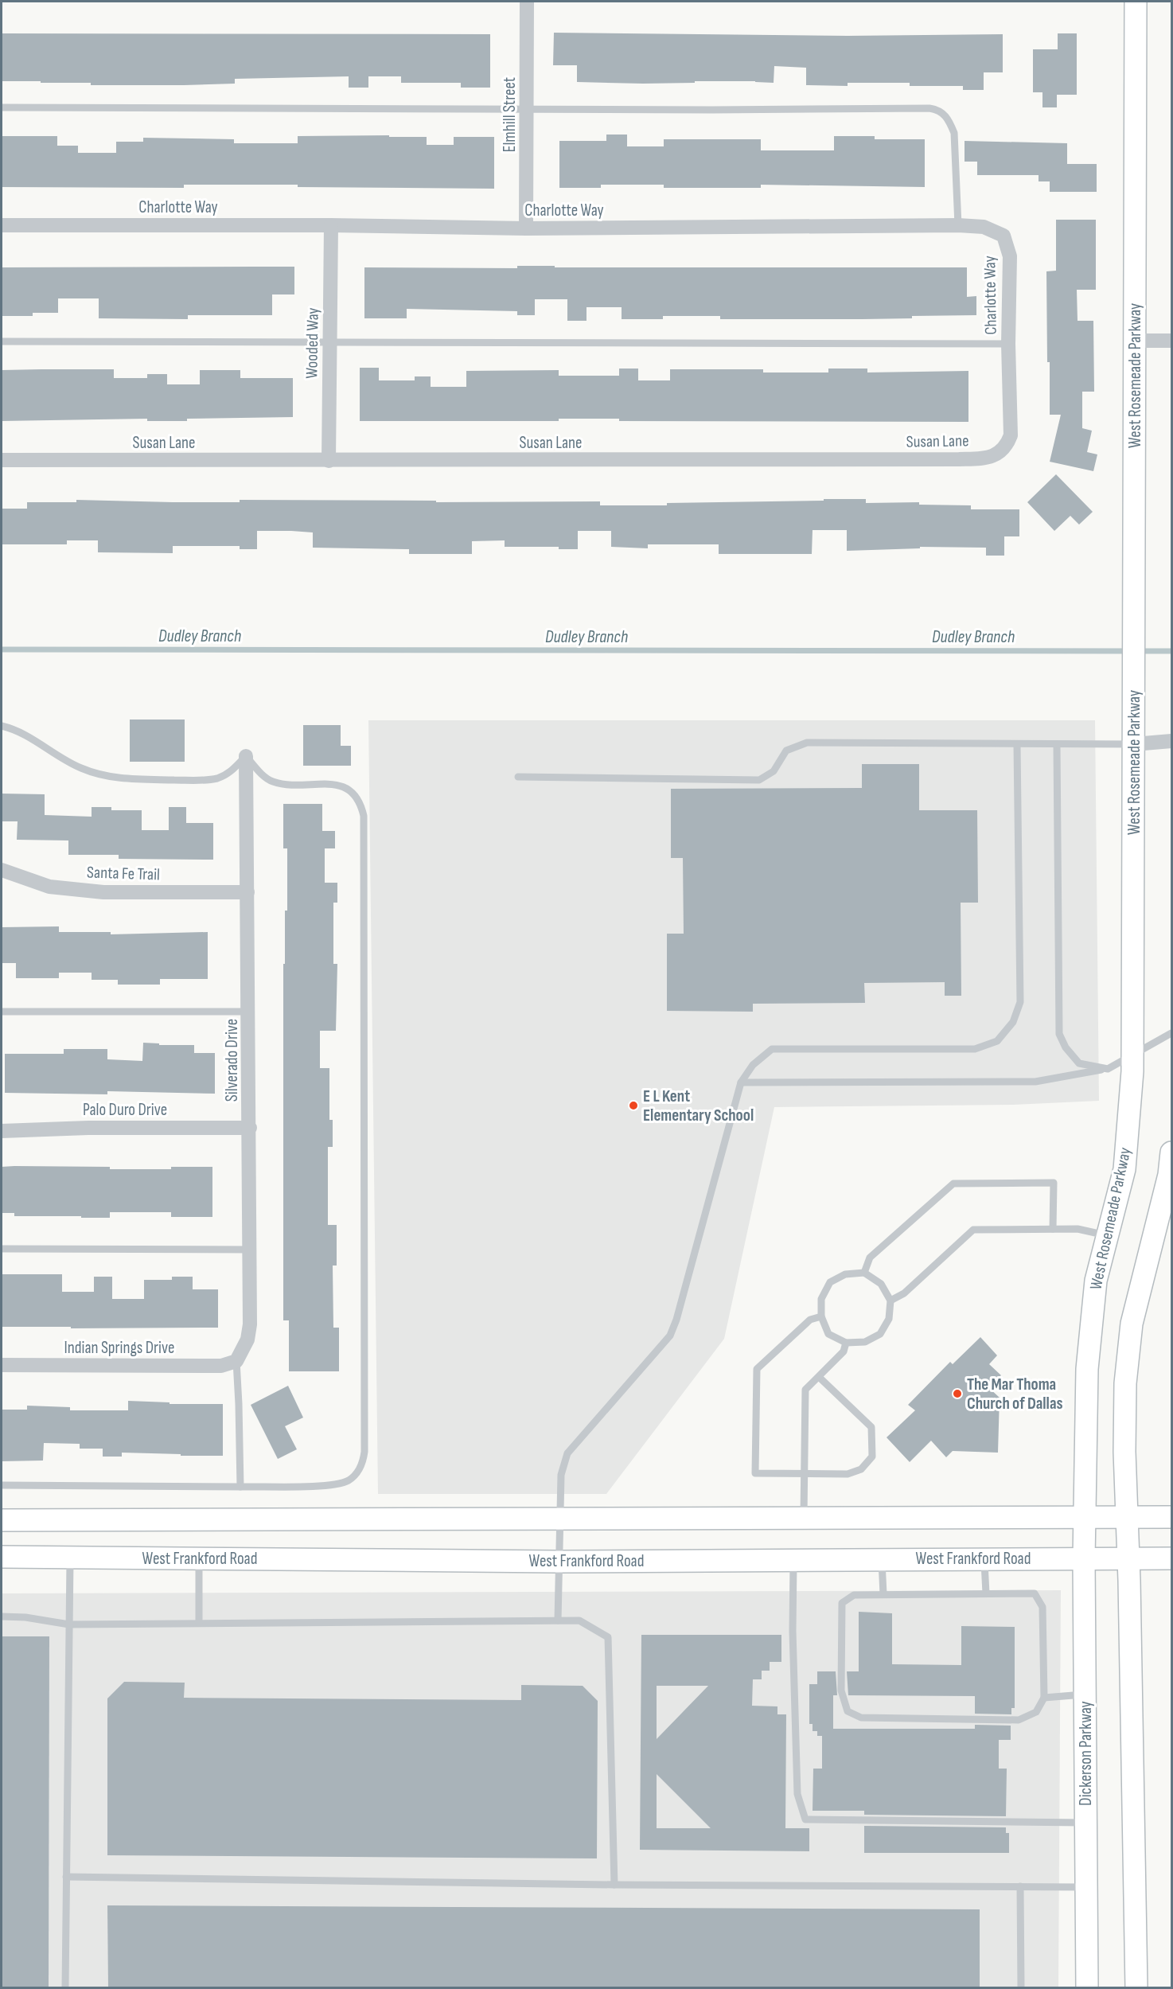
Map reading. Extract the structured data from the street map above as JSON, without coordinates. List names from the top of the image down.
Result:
{
  "streets": {
    "main road": ["West Rosemeade Parkway", "West Frankford Road", "Dickerson Parkway"],
    "street": [
      "Elmhill Street",
      "Charlotte Way",
      "Wooded Way",
      "Susan Lane",
      "Santa Fe Trail",
      "Silverado Drive",
      "Palo Duro Drive",
      "Indian Springs Drive"
    ]
  },
  "crossings": [
    ["Elmhill Street", "Charlotte Way"],
    ["Charlotte Way", "Wooded Way"],
    ["Charlotte Way", "Susan Lane"],
    ["Wooded Way", "Susan Lane"],
    ["West Rosemeade Parkway", "Dickerson Parkway"],
    ["Santa Fe Trail", "Silverado Drive"],
    ["Silverado Drive", "Palo Duro Drive"],
    ["Silverado Drive", "Indian Springs Drive"],
    ["West Frankford Road", "Dickerson Parkway"]
  ],
  "water": ["Dudley Branch"],
  "places": ["E L Kent Elementary School", "The Mar Thoma Church of Dallas"]
}
